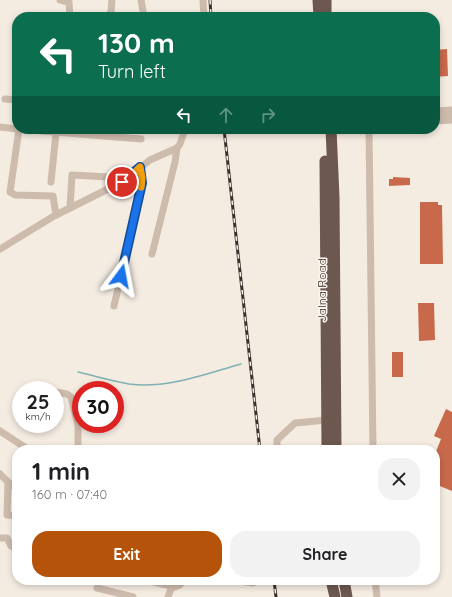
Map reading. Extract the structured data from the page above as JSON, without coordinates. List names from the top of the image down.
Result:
{
  "streets": {
    "highway": ["Jalna Road"]
  },
  "page": {
    "turn": ["130 m", "Turn left"],
    "speed": "25 km/h",
    "limit": "30",
    "heading": ["1 min", "160 m · 07:40"],
    "buttons": ["Exit", "Share"]
  }
}
